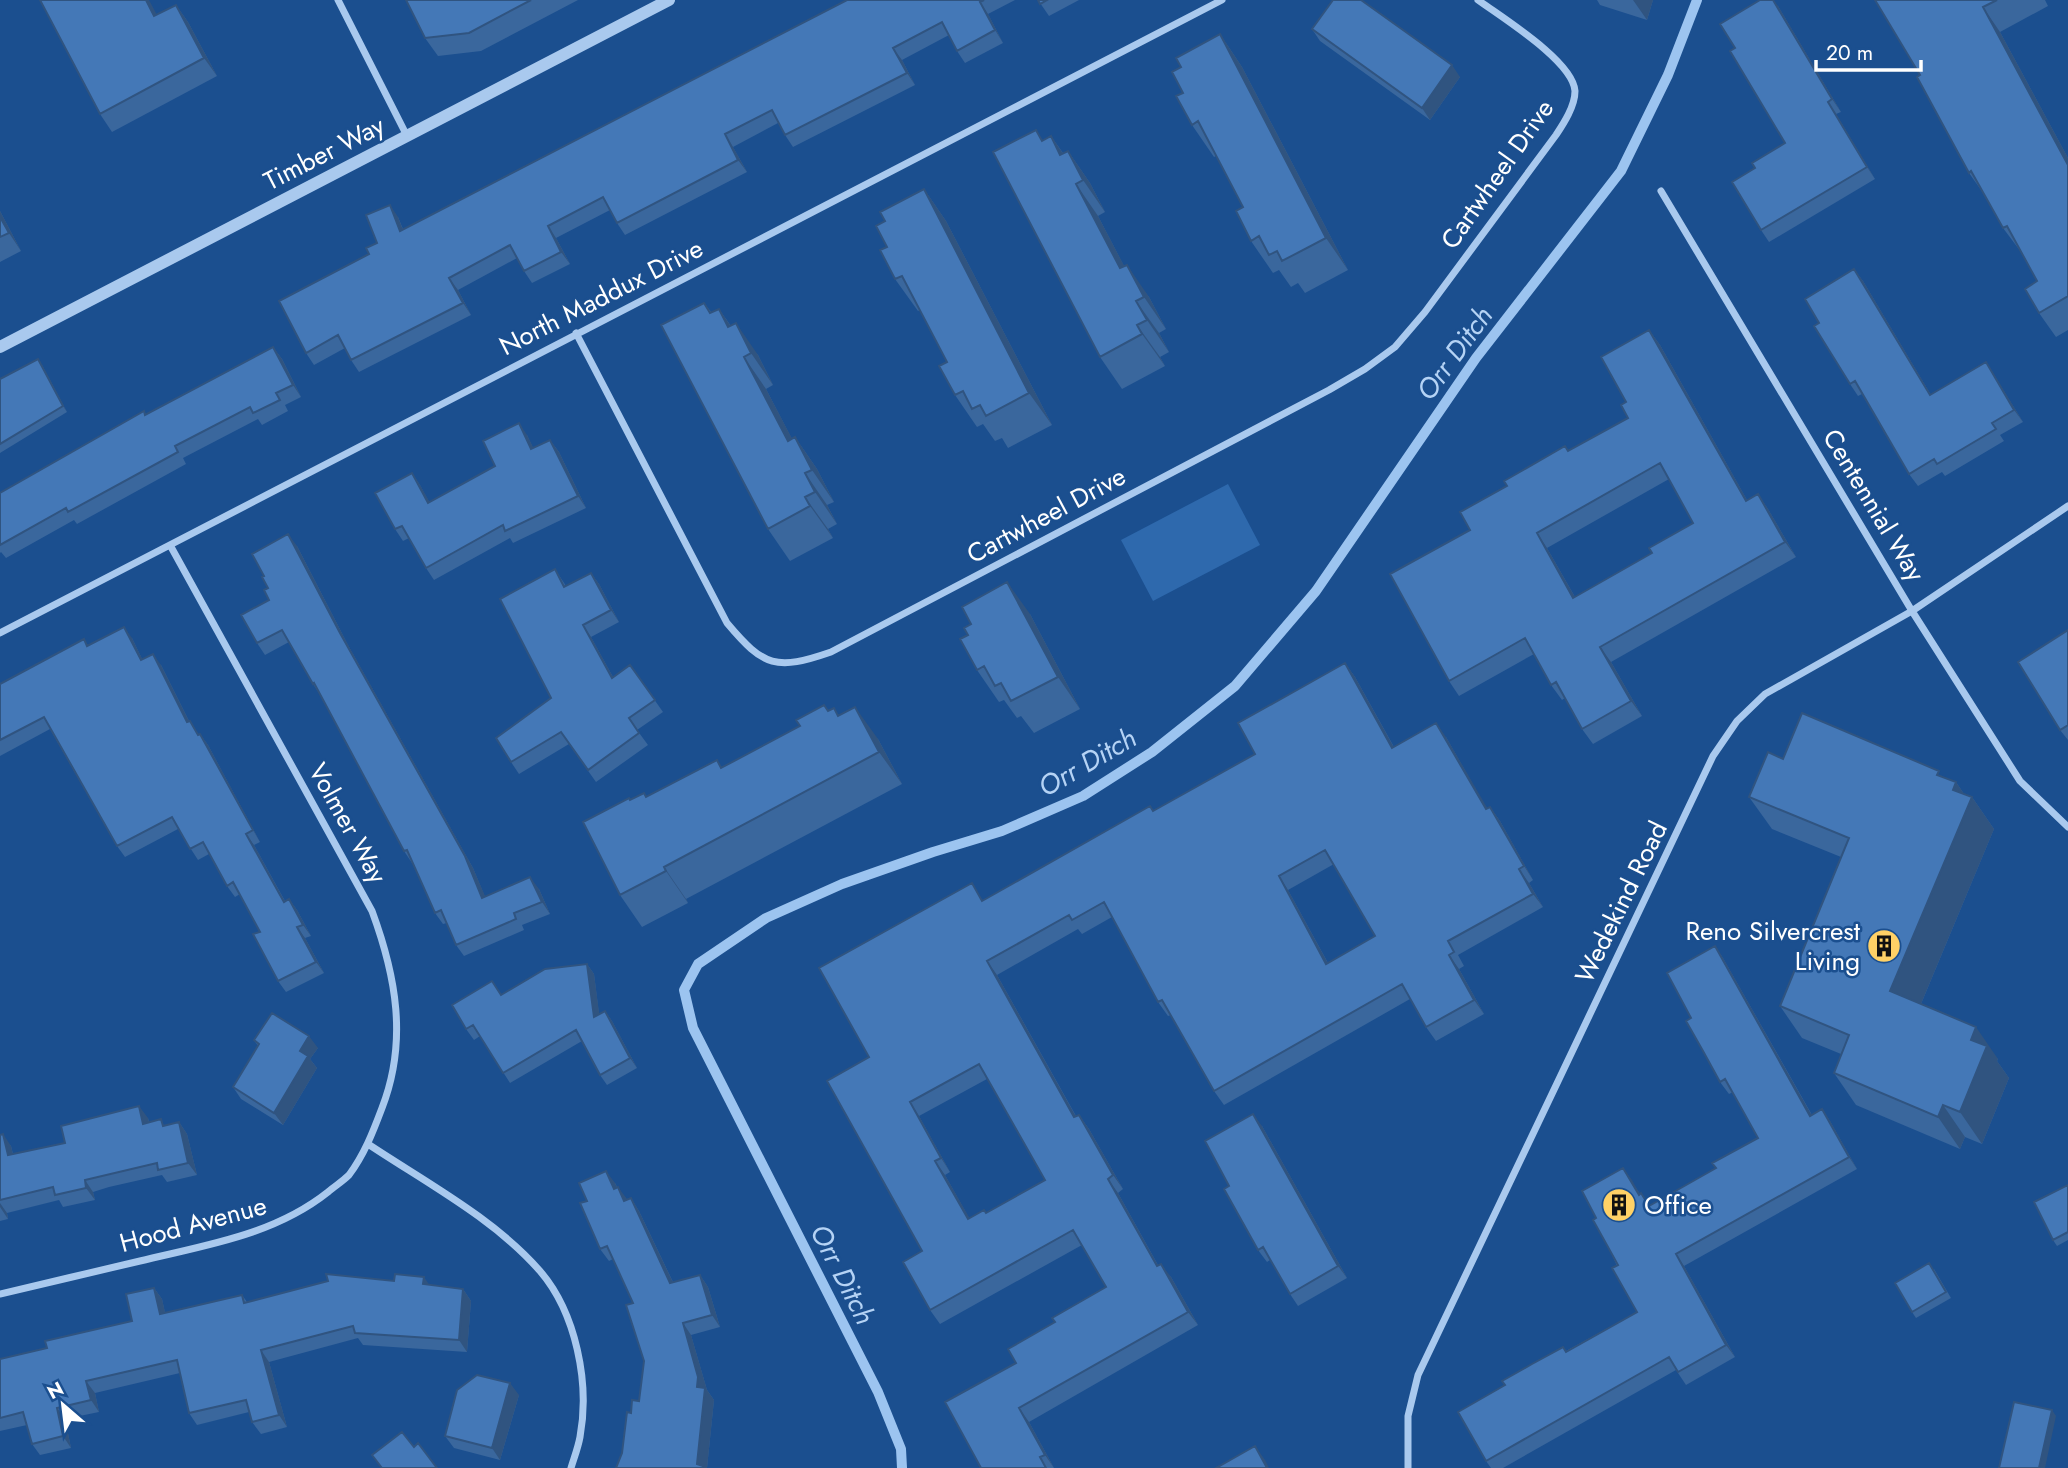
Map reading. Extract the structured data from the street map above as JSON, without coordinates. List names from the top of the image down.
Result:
{
  "streets": {
    "street": [
      "Timber Way",
      "Cartwheel Drive",
      "North Maddux Drive",
      "Centennial Way",
      "Volmer Way",
      "Wedekind Road",
      "Hood Avenue"
    ]
  },
  "crossings": [
    ["Cartwheel Drive", "North Maddux Drive"],
    ["North Maddux Drive", "Volmer Way"],
    ["Centennial Way", "Wedekind Road"],
    ["Volmer Way", "Hood Avenue"]
  ],
  "water": ["Orr Ditch"],
  "places": {
    "building": ["Reno Silvercrest Living", "Office"]
  },
  "scale_bar": "20 m",
  "north": "top left"
}
